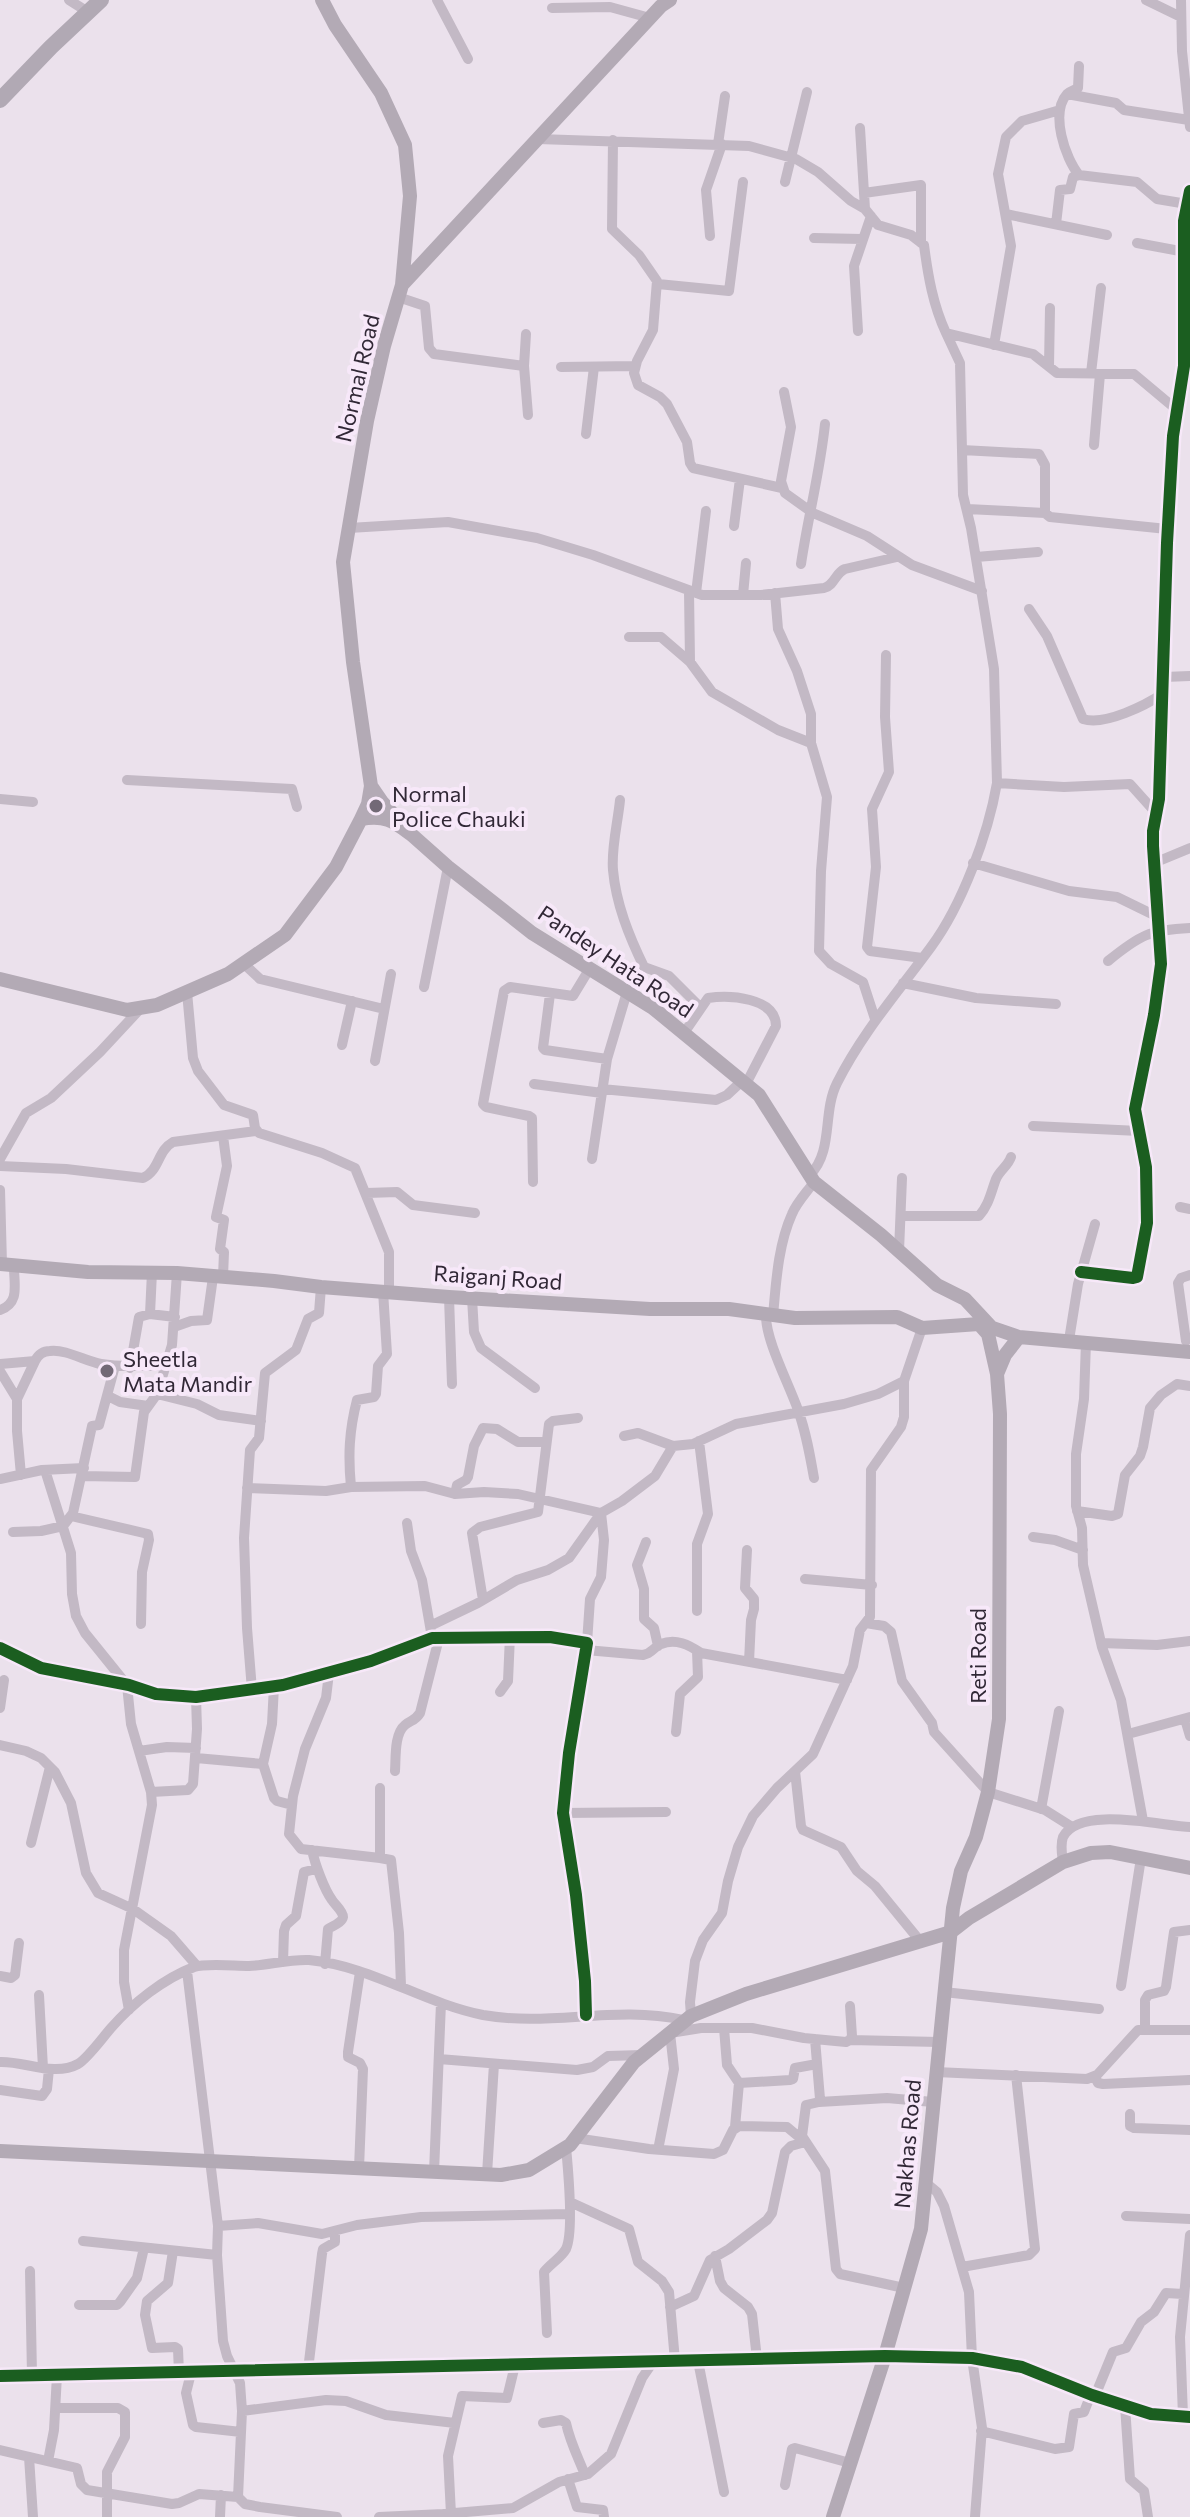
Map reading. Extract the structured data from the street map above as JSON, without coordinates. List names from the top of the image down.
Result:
{
  "streets": {
    "main road": [
      "Normal Road",
      "Pandey Hata Road",
      "Raiganj Road",
      "Reti Road",
      "Nakhas Road"
    ]
  },
  "crossings": [
    ["Pandey Hata Road", "Raiganj Road"],
    ["Pandey Hata Road", "Reti Road"],
    ["Raiganj Road", "Reti Road"],
    ["Reti Road", "Nakhas Road"]
  ],
  "places": ["Normal Police Chauki", "Sheetla Mata Mandir"]
}
